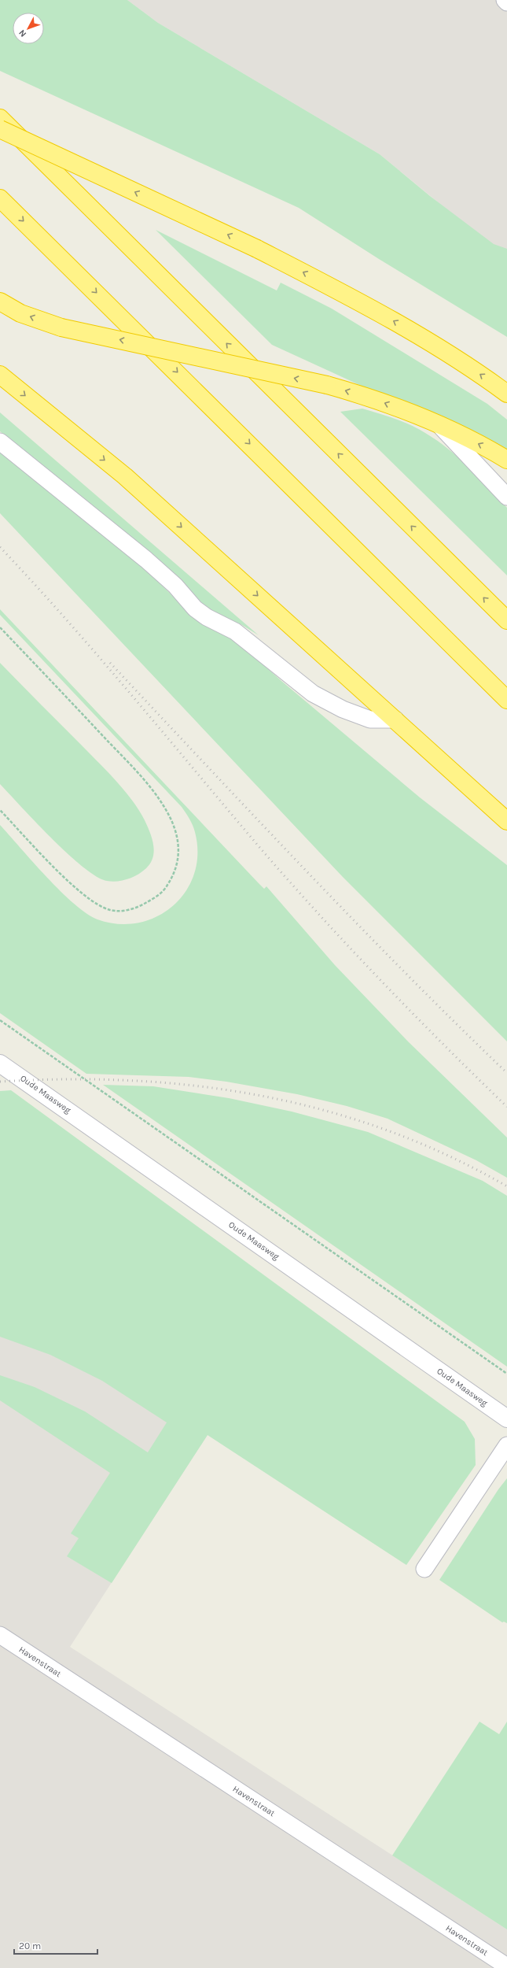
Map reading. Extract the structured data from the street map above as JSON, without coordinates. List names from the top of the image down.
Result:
{
  "streets": {
    "street": ["Oude Maasweg"],
    "lane": ["Havenstraat"]
  },
  "scale_bar": "20 m",
  "north": "bottom left"
}
